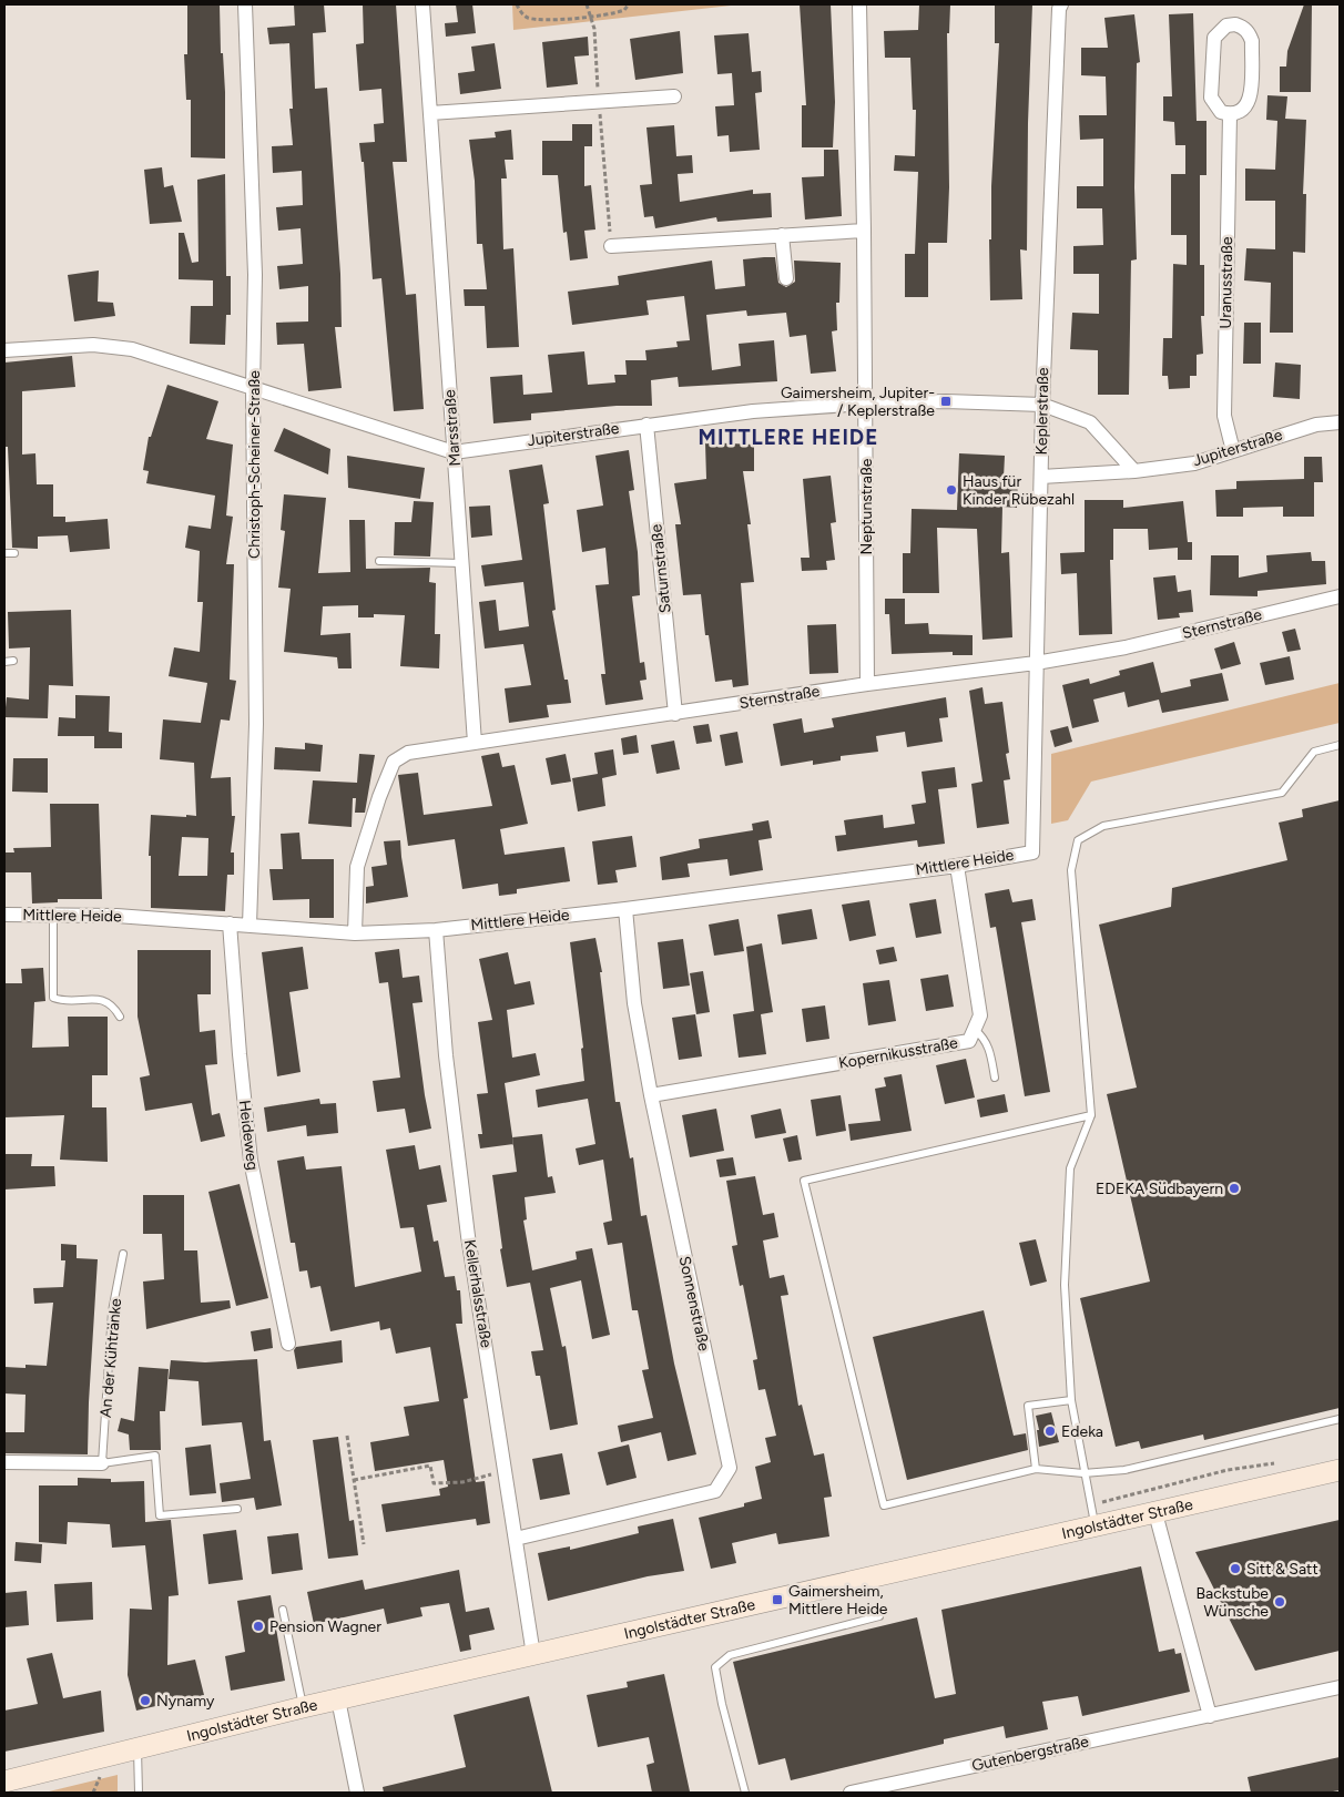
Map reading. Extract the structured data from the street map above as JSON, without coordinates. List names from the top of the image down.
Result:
{
  "streets": {
    "street": [
      "Uranusstraße",
      "Keplerstraße",
      "Marsstraße",
      "Jupiterstraße",
      "Christoph-Scheiner-Straße",
      "Neptunstraße",
      "Saturnstraße",
      "Sternstraße",
      "Mittlere Heide",
      "Kopernikusstraße",
      "Heideweg",
      "Kellerhalsstraße",
      "Sonnenstraße",
      "Ingolstädter Straße",
      "Gutenbergstraße"
    ],
    "lane": ["An der Kühtränke"]
  },
  "crossings": [
    ["Uranusstraße", "Jupiterstraße"],
    ["Keplerstraße", "Jupiterstraße"],
    ["Keplerstraße", "Sternstraße"],
    ["Keplerstraße", "Mittlere Heide"],
    ["Marsstraße", "Jupiterstraße"],
    ["Marsstraße", "Sternstraße"],
    ["Jupiterstraße", "Christoph-Scheiner-Straße"],
    ["Jupiterstraße", "Neptunstraße"],
    ["Jupiterstraße", "Saturnstraße"],
    ["Christoph-Scheiner-Straße", "Mittlere Heide"],
    ["Neptunstraße", "Sternstraße"],
    ["Saturnstraße", "Sternstraße"],
    ["Sternstraße", "Mittlere Heide"],
    ["Mittlere Heide", "Kopernikusstraße"],
    ["Mittlere Heide", "Heideweg"],
    ["Mittlere Heide", "Kellerhalsstraße"],
    ["Mittlere Heide", "Sonnenstraße"],
    ["Kopernikusstraße", "Sonnenstraße"],
    ["Kellerhalsstraße", "Sonnenstraße"],
    ["Kellerhalsstraße", "Ingolstädter Straße"]
  ],
  "districts": ["MITTLERE HEIDE"],
  "places": {
    "transit": ["Gaimersheim, Jupiter- / Keplerstraße", "Gaimersheim, Mittlere Heide"],
    "other": [
      "Haus für Kinder Rübezahl",
      "EDEKA Südbayern",
      "Edeka",
      "Sitt & Satt",
      "Backstube Wünsche",
      "Pension Wagner",
      "Nynamy"
    ]
  }
}
